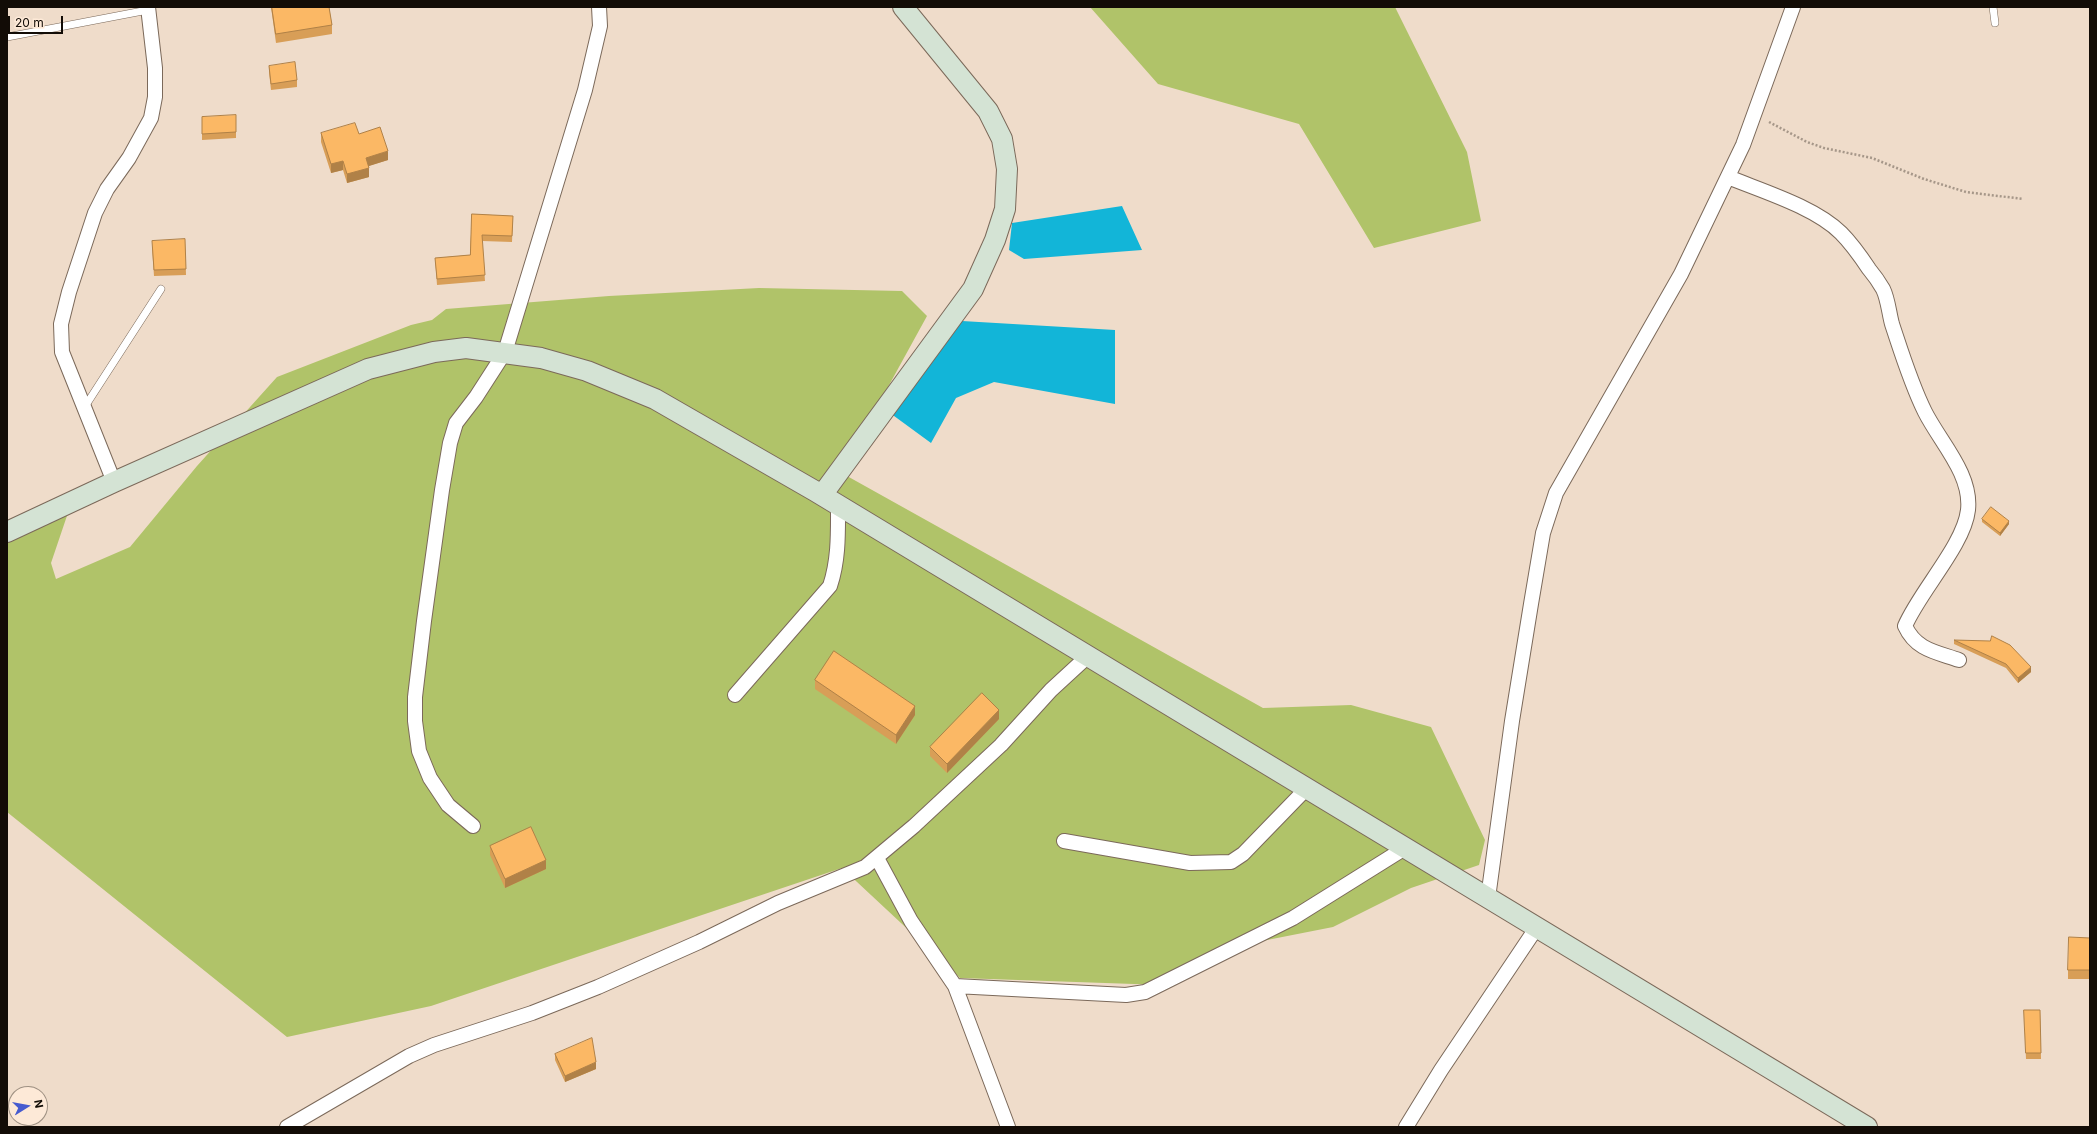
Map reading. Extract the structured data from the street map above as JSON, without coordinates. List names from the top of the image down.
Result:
{
  "scale_bar": "20 m",
  "north": "right"
}
